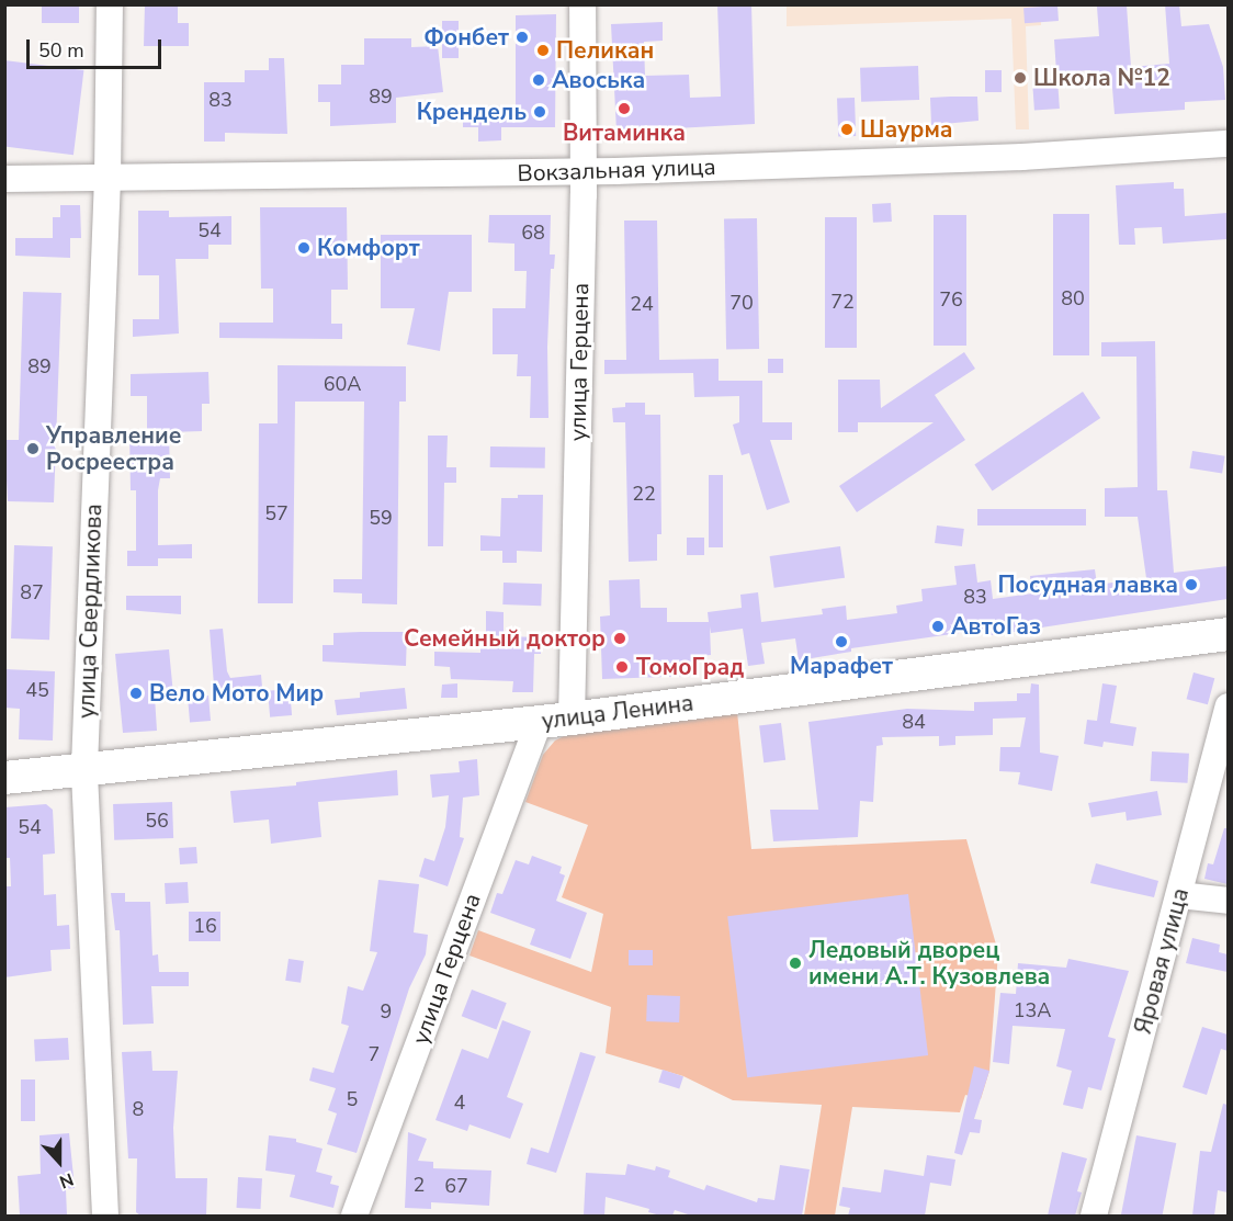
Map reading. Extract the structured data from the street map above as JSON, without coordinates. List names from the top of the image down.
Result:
{
  "streets": {
    "main road": ["улица Ленина"],
    "street": [
      "Вокзальная улица",
      "улица Герцена",
      "улица Свердликова",
      "Яровая улица"
    ]
  },
  "crossings": [
    ["Вокзальная улица", "улица Герцена"],
    ["Вокзальная улица", "улица Свердликова"],
    ["улица Герцена", "улица Ленина"],
    ["улица Свердликова", "улица Ленина"]
  ],
  "places": [
    "Фонбет",
    "Пеликан",
    "Школа №12",
    "Авоська",
    "Витаминка",
    "Крендель",
    "Шаурма",
    "Комфорт",
    "Управление Росреестра",
    "Посудная лавка",
    "АвтоГаз",
    "Семейный доктор",
    "Марафет",
    "ТомоГрад",
    "Вело Мото Мир",
    "Ледовый дворец имени А.Т. Кузовлева"
  ],
  "house_numbers": [
    "89",
    "83",
    "54",
    "68",
    "80",
    "76",
    "72",
    "70",
    "24",
    "89",
    "60А",
    "22",
    "57",
    "59",
    "87",
    "83",
    "45",
    "84",
    "56",
    "54",
    "16",
    "13А",
    "9",
    "7",
    "5",
    "4",
    "8",
    "2",
    "67"
  ],
  "scale_bar": "50 m",
  "north": "bottom"
}
